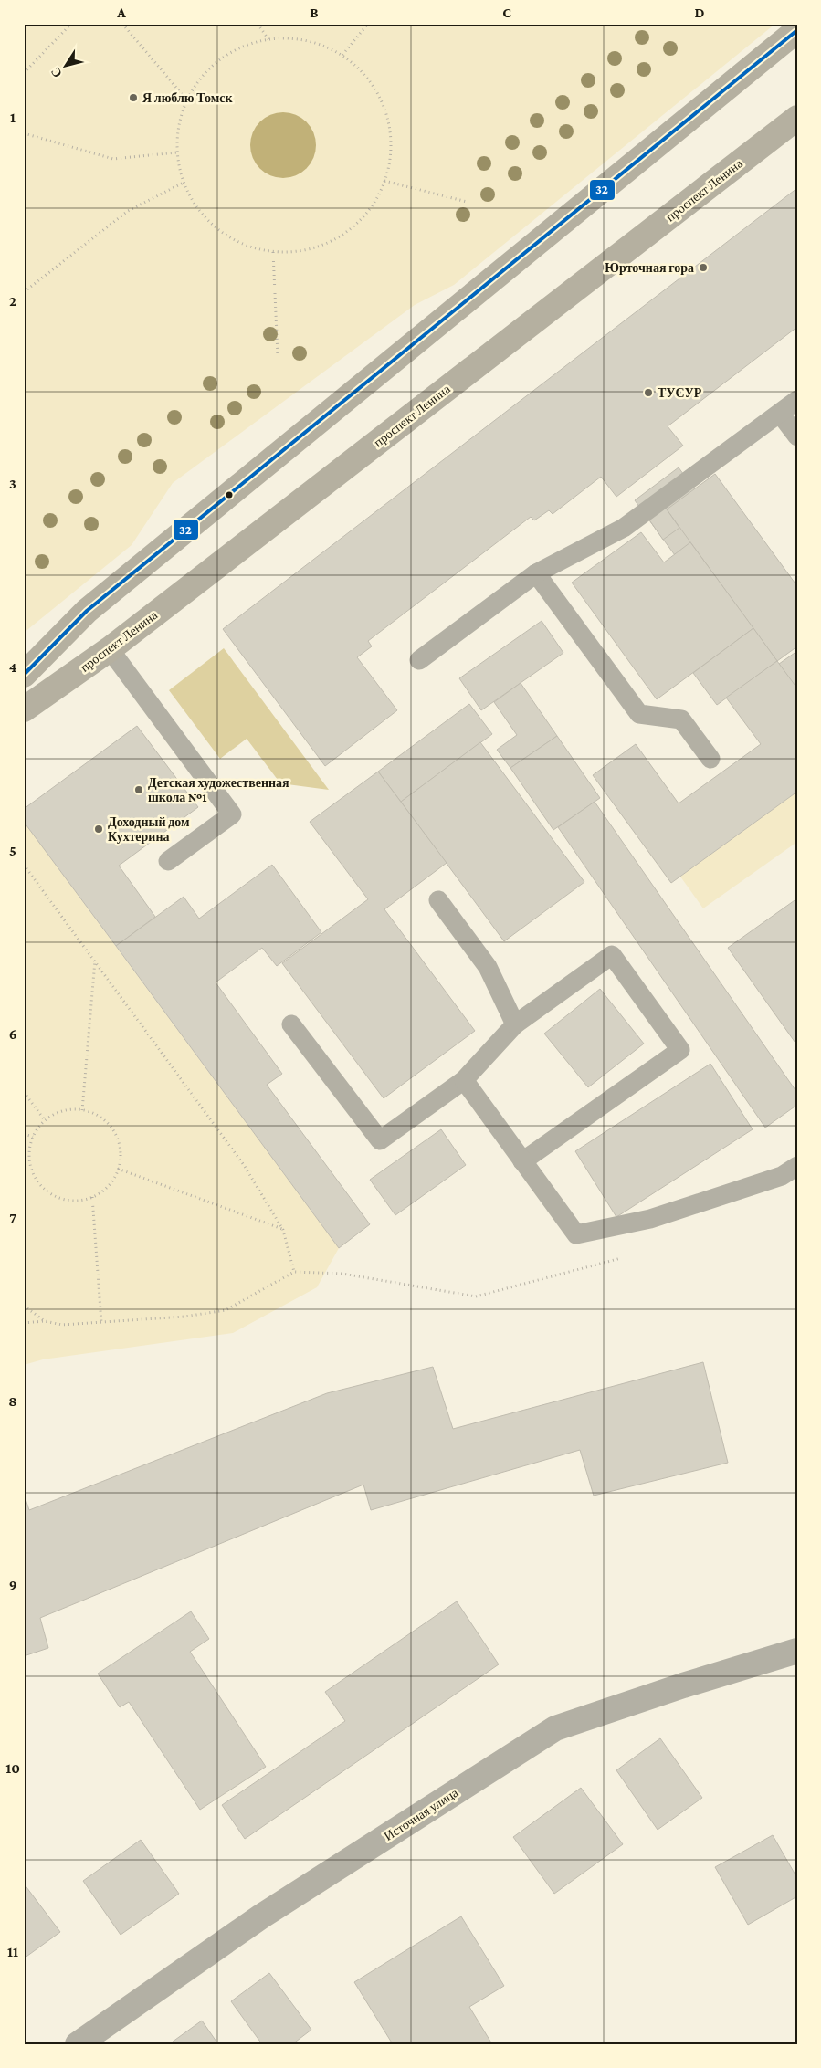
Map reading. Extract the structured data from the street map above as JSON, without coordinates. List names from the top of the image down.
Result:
{
  "streets": {
    "main road": ["проспект Ленина"],
    "street": ["Источная улица"]
  },
  "places": [
    "Я люблю Томск",
    "Юрточная гора",
    "ТУСУР",
    "Детская художественная школа №1",
    "Доходный дом Кухтерина"
  ],
  "lines": ["transit line 32"],
  "north": "bottom left",
  "grid": {
    "columns": [
      "A",
      "B",
      "C",
      "D"
    ],
    "rows": [
      "1",
      "2",
      "3",
      "4",
      "5",
      "6",
      "7",
      "8",
      "9",
      "10",
      "11"
    ]
  }
}
